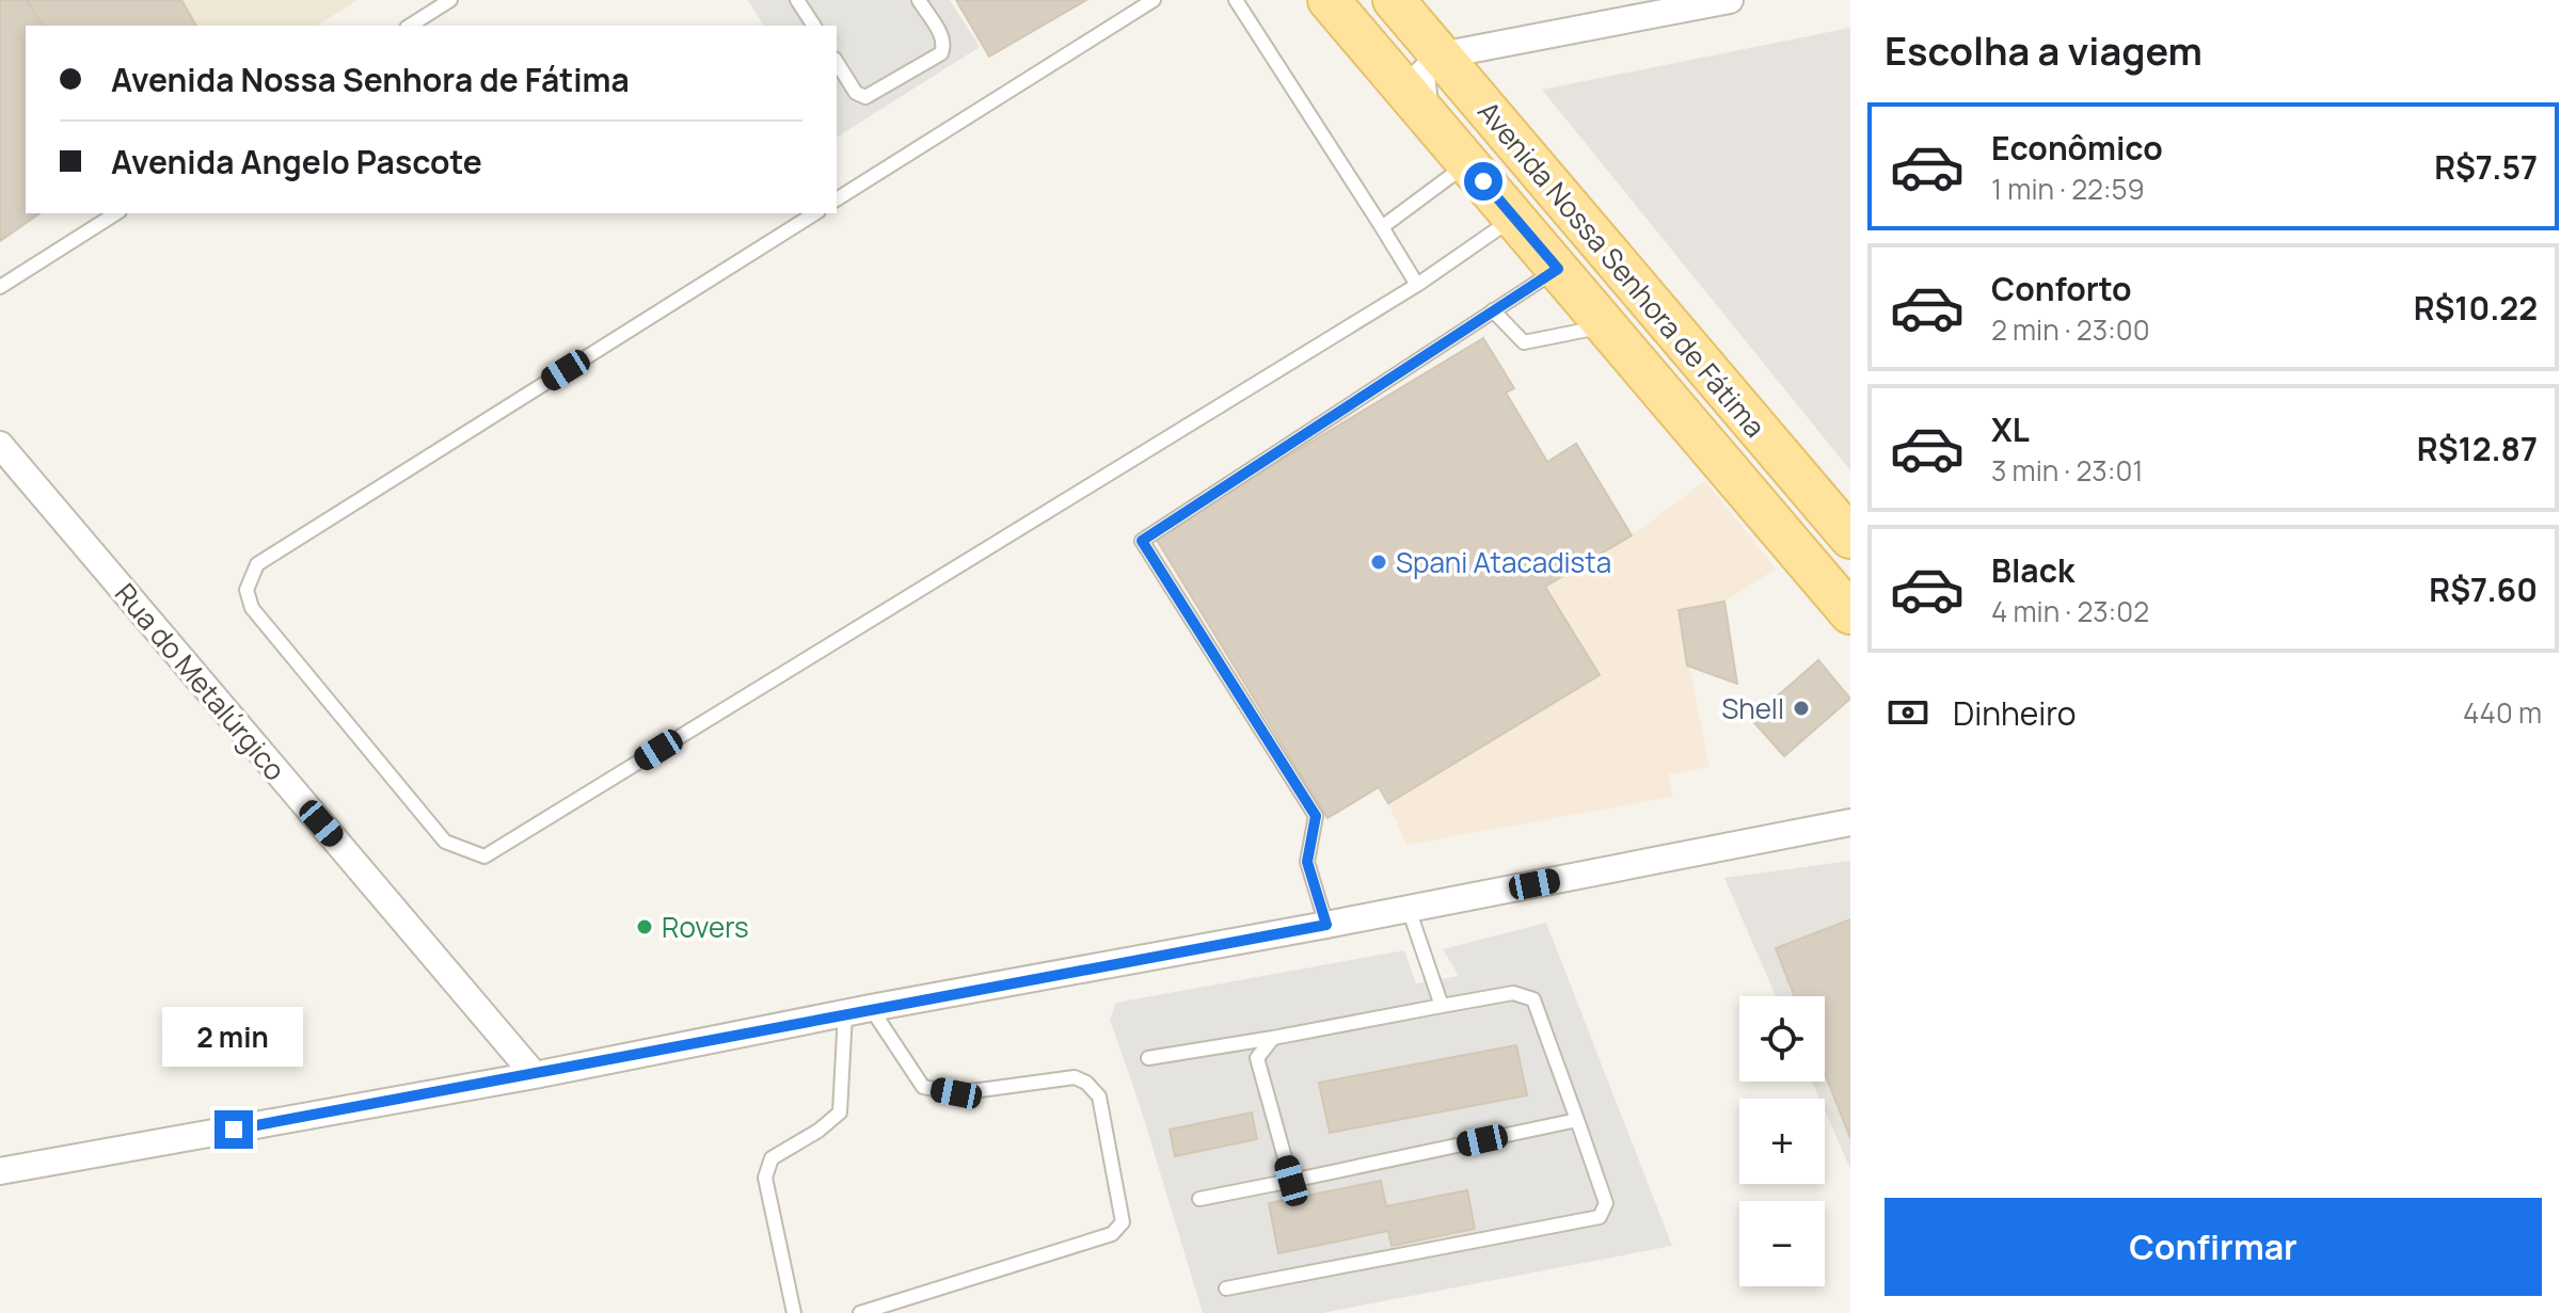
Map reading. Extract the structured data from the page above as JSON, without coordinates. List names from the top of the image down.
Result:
{
  "streets": {
    "main road": ["Avenida Nossa Senhora de Fátima"],
    "street": ["Rua do Metalúrgico"]
  },
  "places": ["Spani Atacadista", "Shell", "Rovers"],
  "page": {
    "heading": "Escolha a viagem",
    "banner": ["Avenida Nossa Senhora de Fátima", "Avenida Angelo Pascote"],
    "list": [
      {
        "name": "Econômico",
        "note": "1 min · 22:59",
        "value": "R$7.57"
      },
      {
        "name": "Conforto",
        "note": "2 min · 23:00",
        "value": "R$10.22"
      },
      {
        "name": "XL",
        "note": "3 min · 23:01",
        "value": "R$12.87"
      },
      {
        "name": "Black",
        "note": "4 min · 23:02",
        "value": "R$7.60"
      }
    ],
    "pay": ["Dinheiro", "440 m"],
    "map_buttons": ["+", "−"],
    "bubble": "2 min",
    "buttons": "Confirmar"
  }
}
